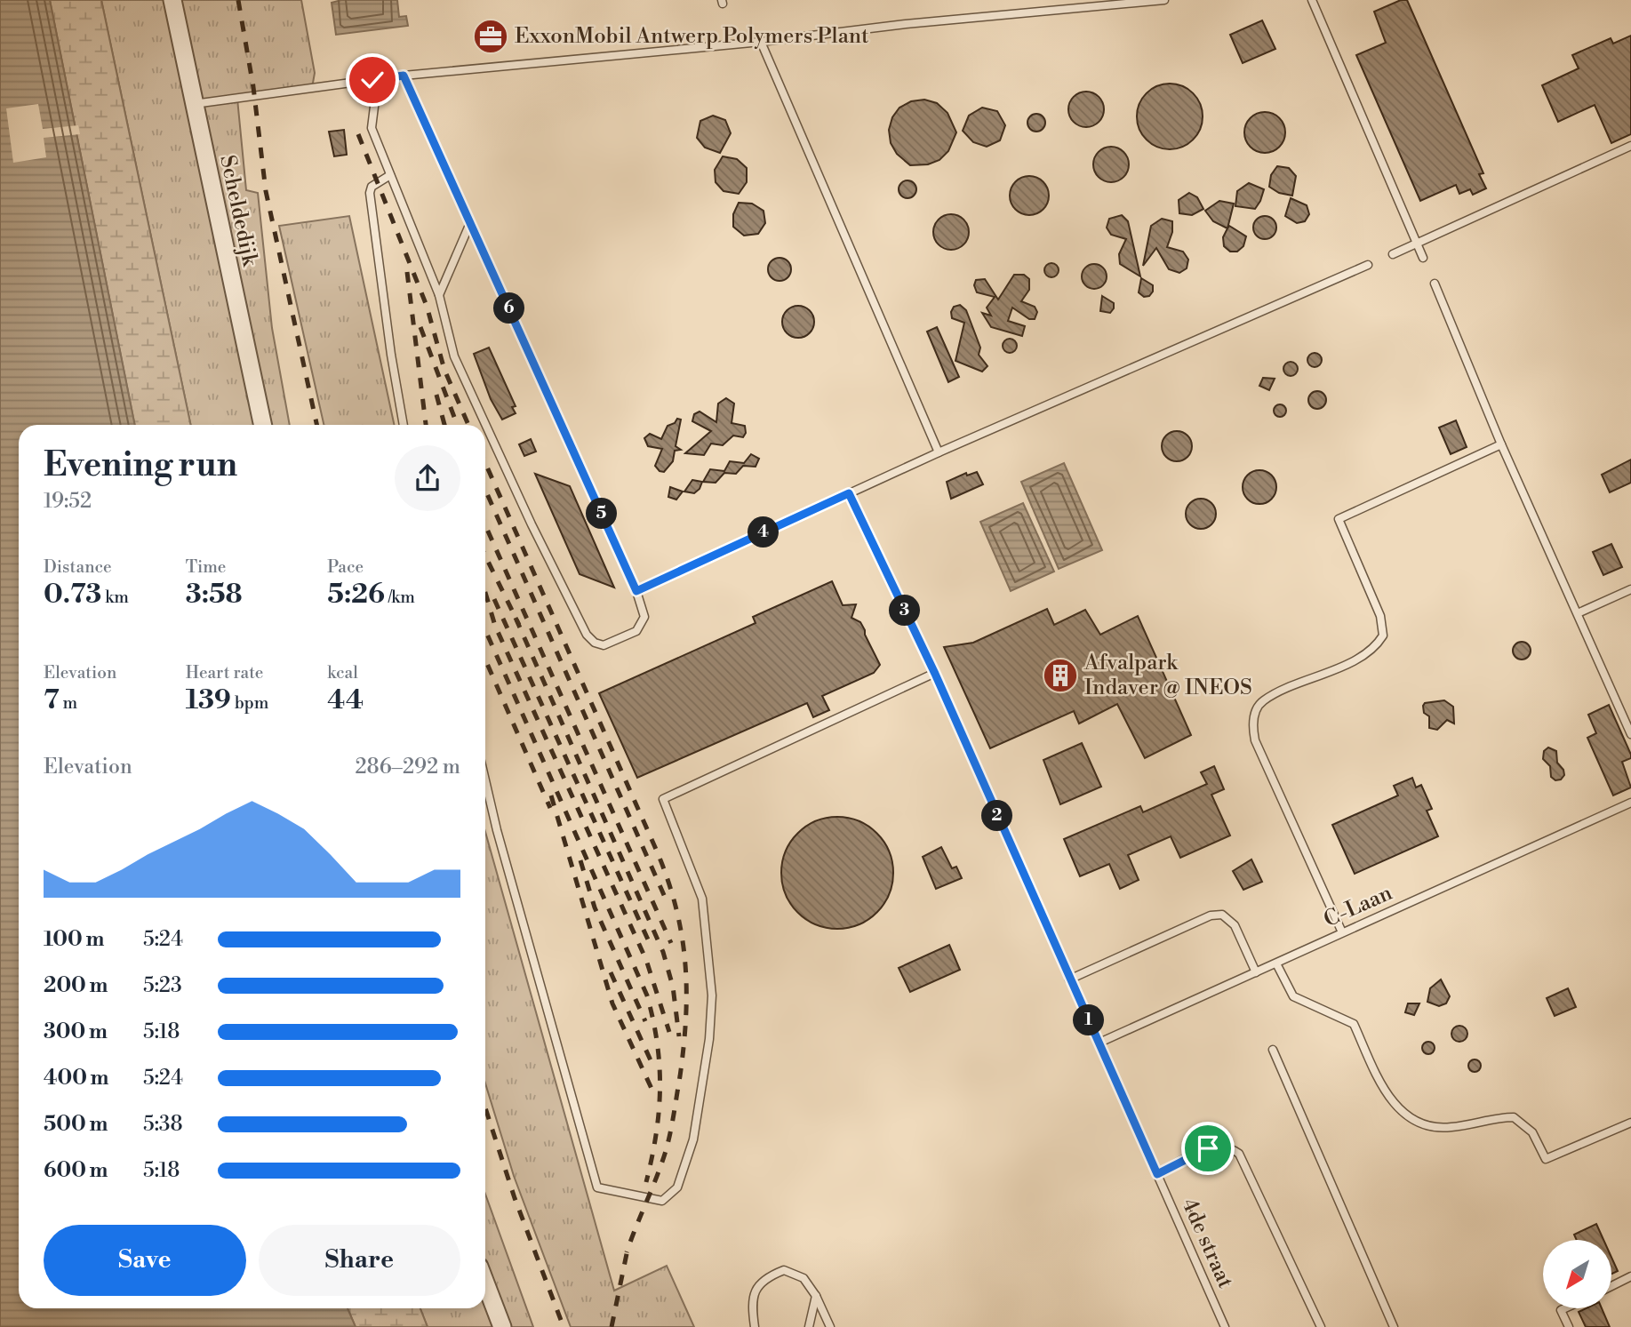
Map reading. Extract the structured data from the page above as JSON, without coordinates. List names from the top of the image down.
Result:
{
  "streets": {
    "street": ["Scheldedijk"],
    "lane": ["C-Laan", "4de straat"]
  },
  "crossings": [
    ["C-Laan", "4de straat"]
  ],
  "places": {
    "office": ["ExxonMobil Antwerp Polymers Plant"],
    "building": ["Afvalpark Indaver @ INEOS"]
  },
  "north": "bottom left",
  "page": {
    "pins": [
      "6",
      "5",
      "4",
      "3",
      "2",
      "1"
    ],
    "heading": ["Evening run", "19:52"],
    "stats": [
      ["Distance", "0.73 km"],
      ["Time", "3:58"],
      ["Pace", "5:26 /km"],
      ["Elevation", "7 m"],
      ["Heart rate", "139 bpm"],
      ["kcal", "44"]
    ],
    "chart": ["Elevation", "286–292 m"],
    "list": [
      {
        "name": "100 m",
        "note": "5:24"
      },
      {
        "name": "200 m",
        "note": "5:23"
      },
      {
        "name": "300 m",
        "note": "5:18"
      },
      {
        "name": "400 m",
        "note": "5:24"
      },
      {
        "name": "500 m",
        "note": "5:38"
      },
      {
        "name": "600 m",
        "note": "5:18"
      }
    ],
    "buttons": ["Save", "Share"]
  }
}
